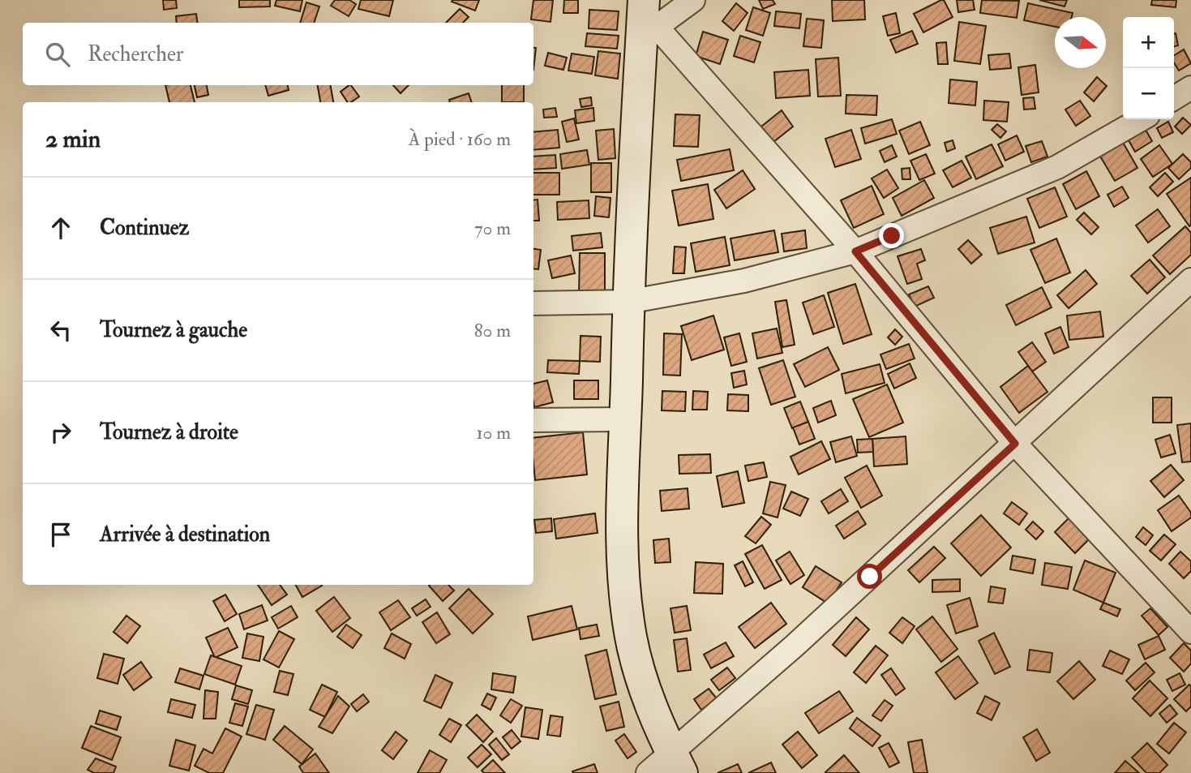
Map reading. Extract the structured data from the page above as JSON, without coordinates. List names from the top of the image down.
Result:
{
  "north": "right",
  "page": {
    "map_buttons": ["+", "−"],
    "search": "Rechercher",
    "heading": ["2 min", "À pied · 160 m"],
    "list": [
      ["Continuez", "70 m"],
      ["Tournez à gauche", "80 m"],
      ["Tournez à droite", "10 m"],
      "Arrivée à destination"
    ]
  }
}
